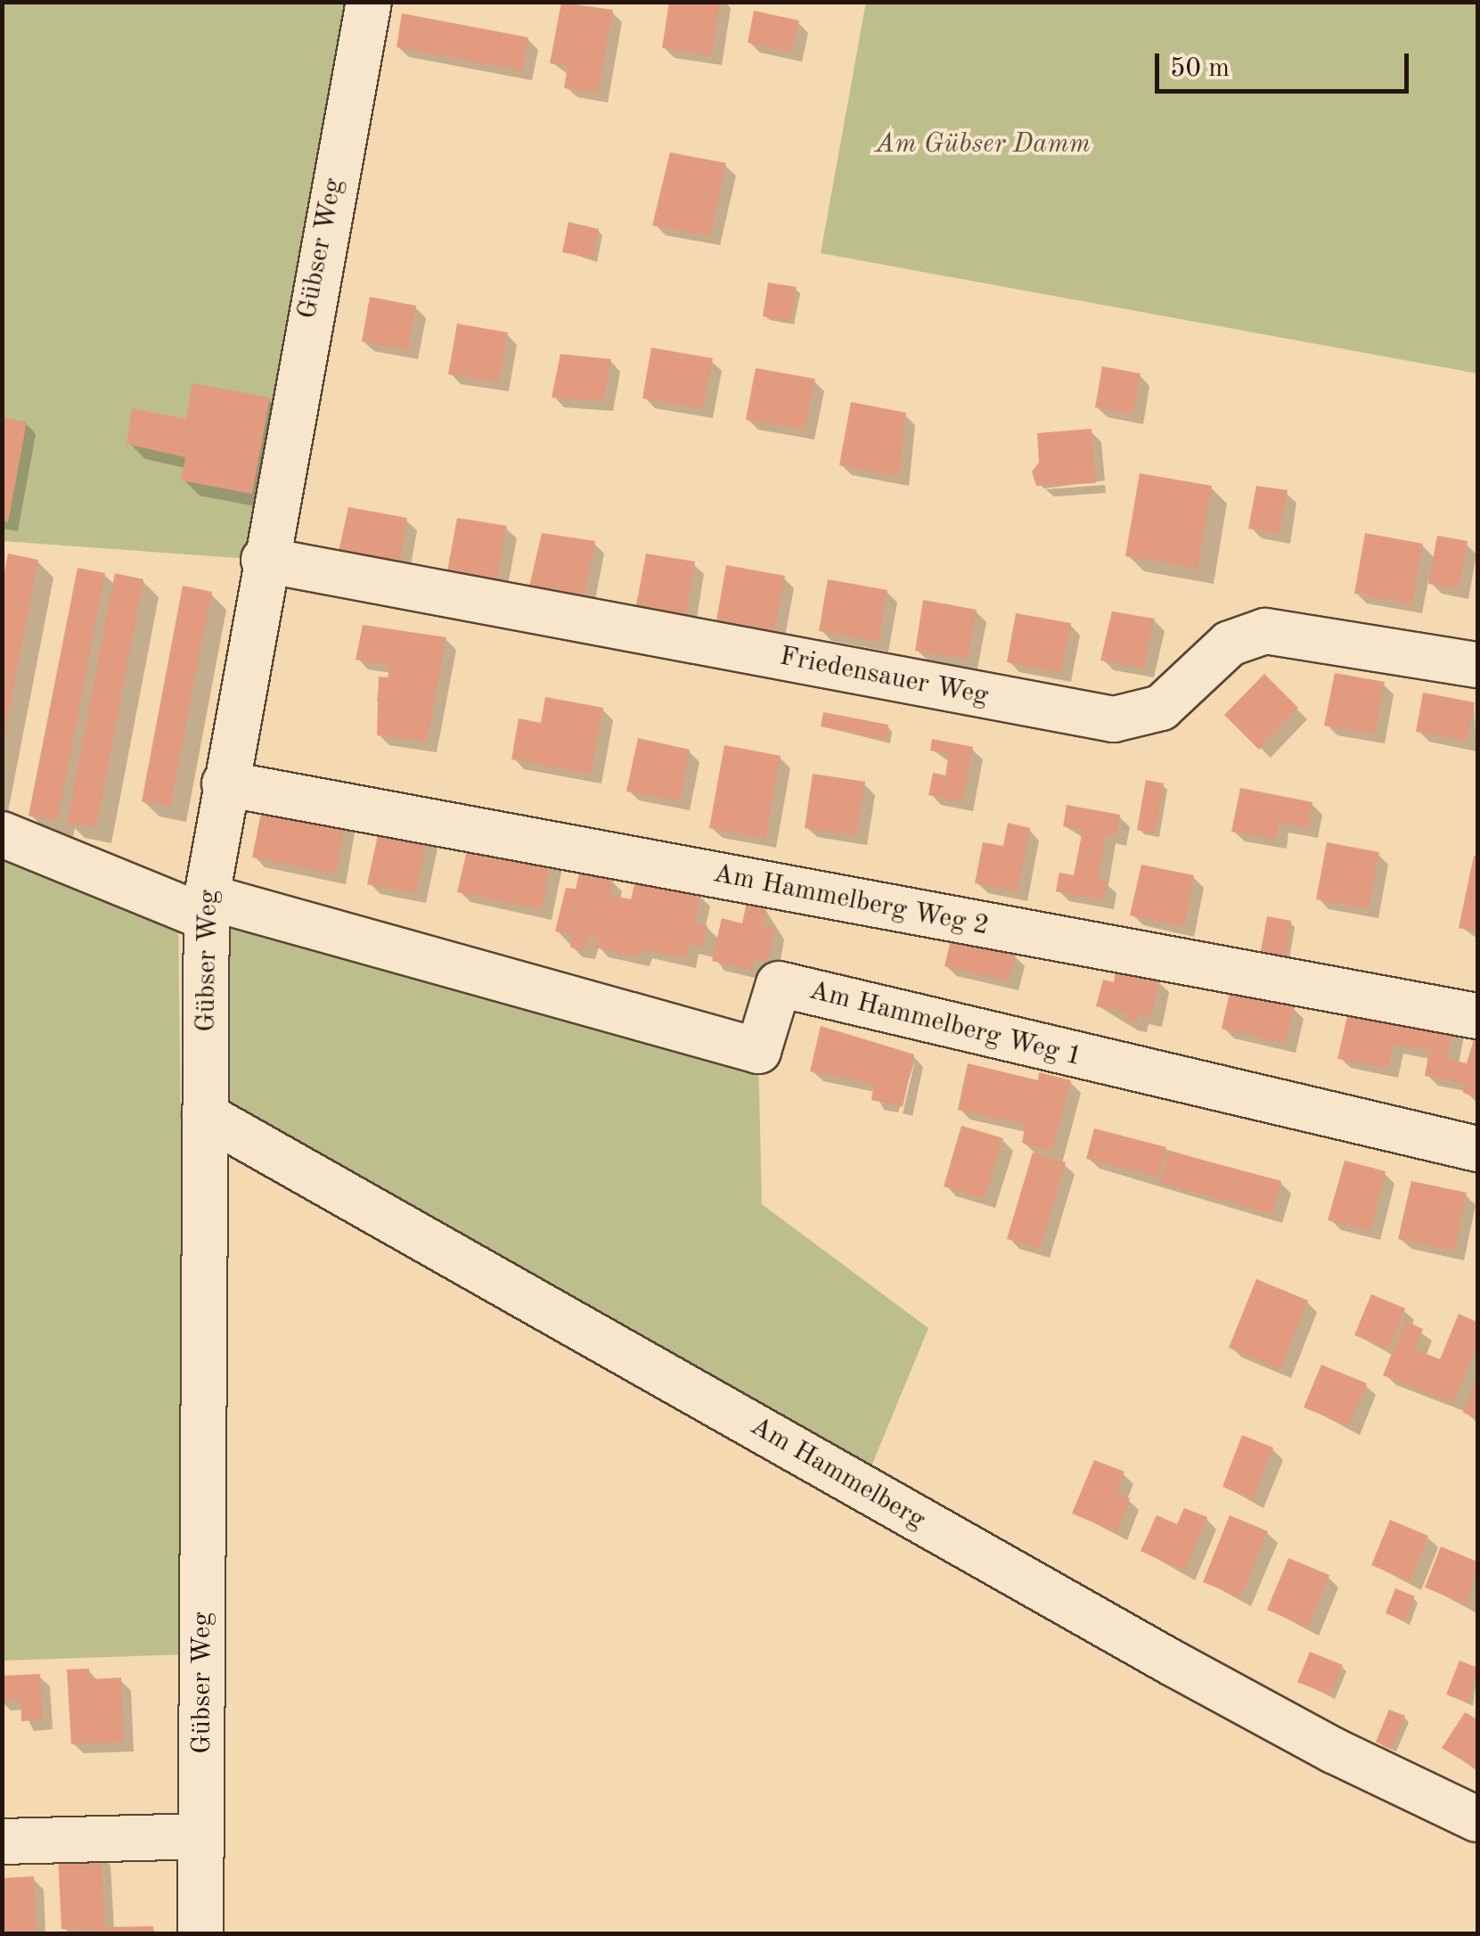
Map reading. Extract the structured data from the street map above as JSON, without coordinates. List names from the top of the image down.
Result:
{
  "streets": {
    "street": [
      "Gübser Weg",
      "Friedensauer Weg",
      "Am Hammelberg Weg 2",
      "Am Hammelberg Weg 1",
      "Am Hammelberg"
    ]
  },
  "crossings": [
    ["Gübser Weg", "Friedensauer Weg"],
    ["Gübser Weg", "Am Hammelberg Weg 2"],
    ["Gübser Weg", "Am Hammelberg Weg 1"],
    ["Gübser Weg", "Am Hammelberg"]
  ],
  "parks": ["Am Gübser Damm"],
  "scale_bar": "50 m"
}
